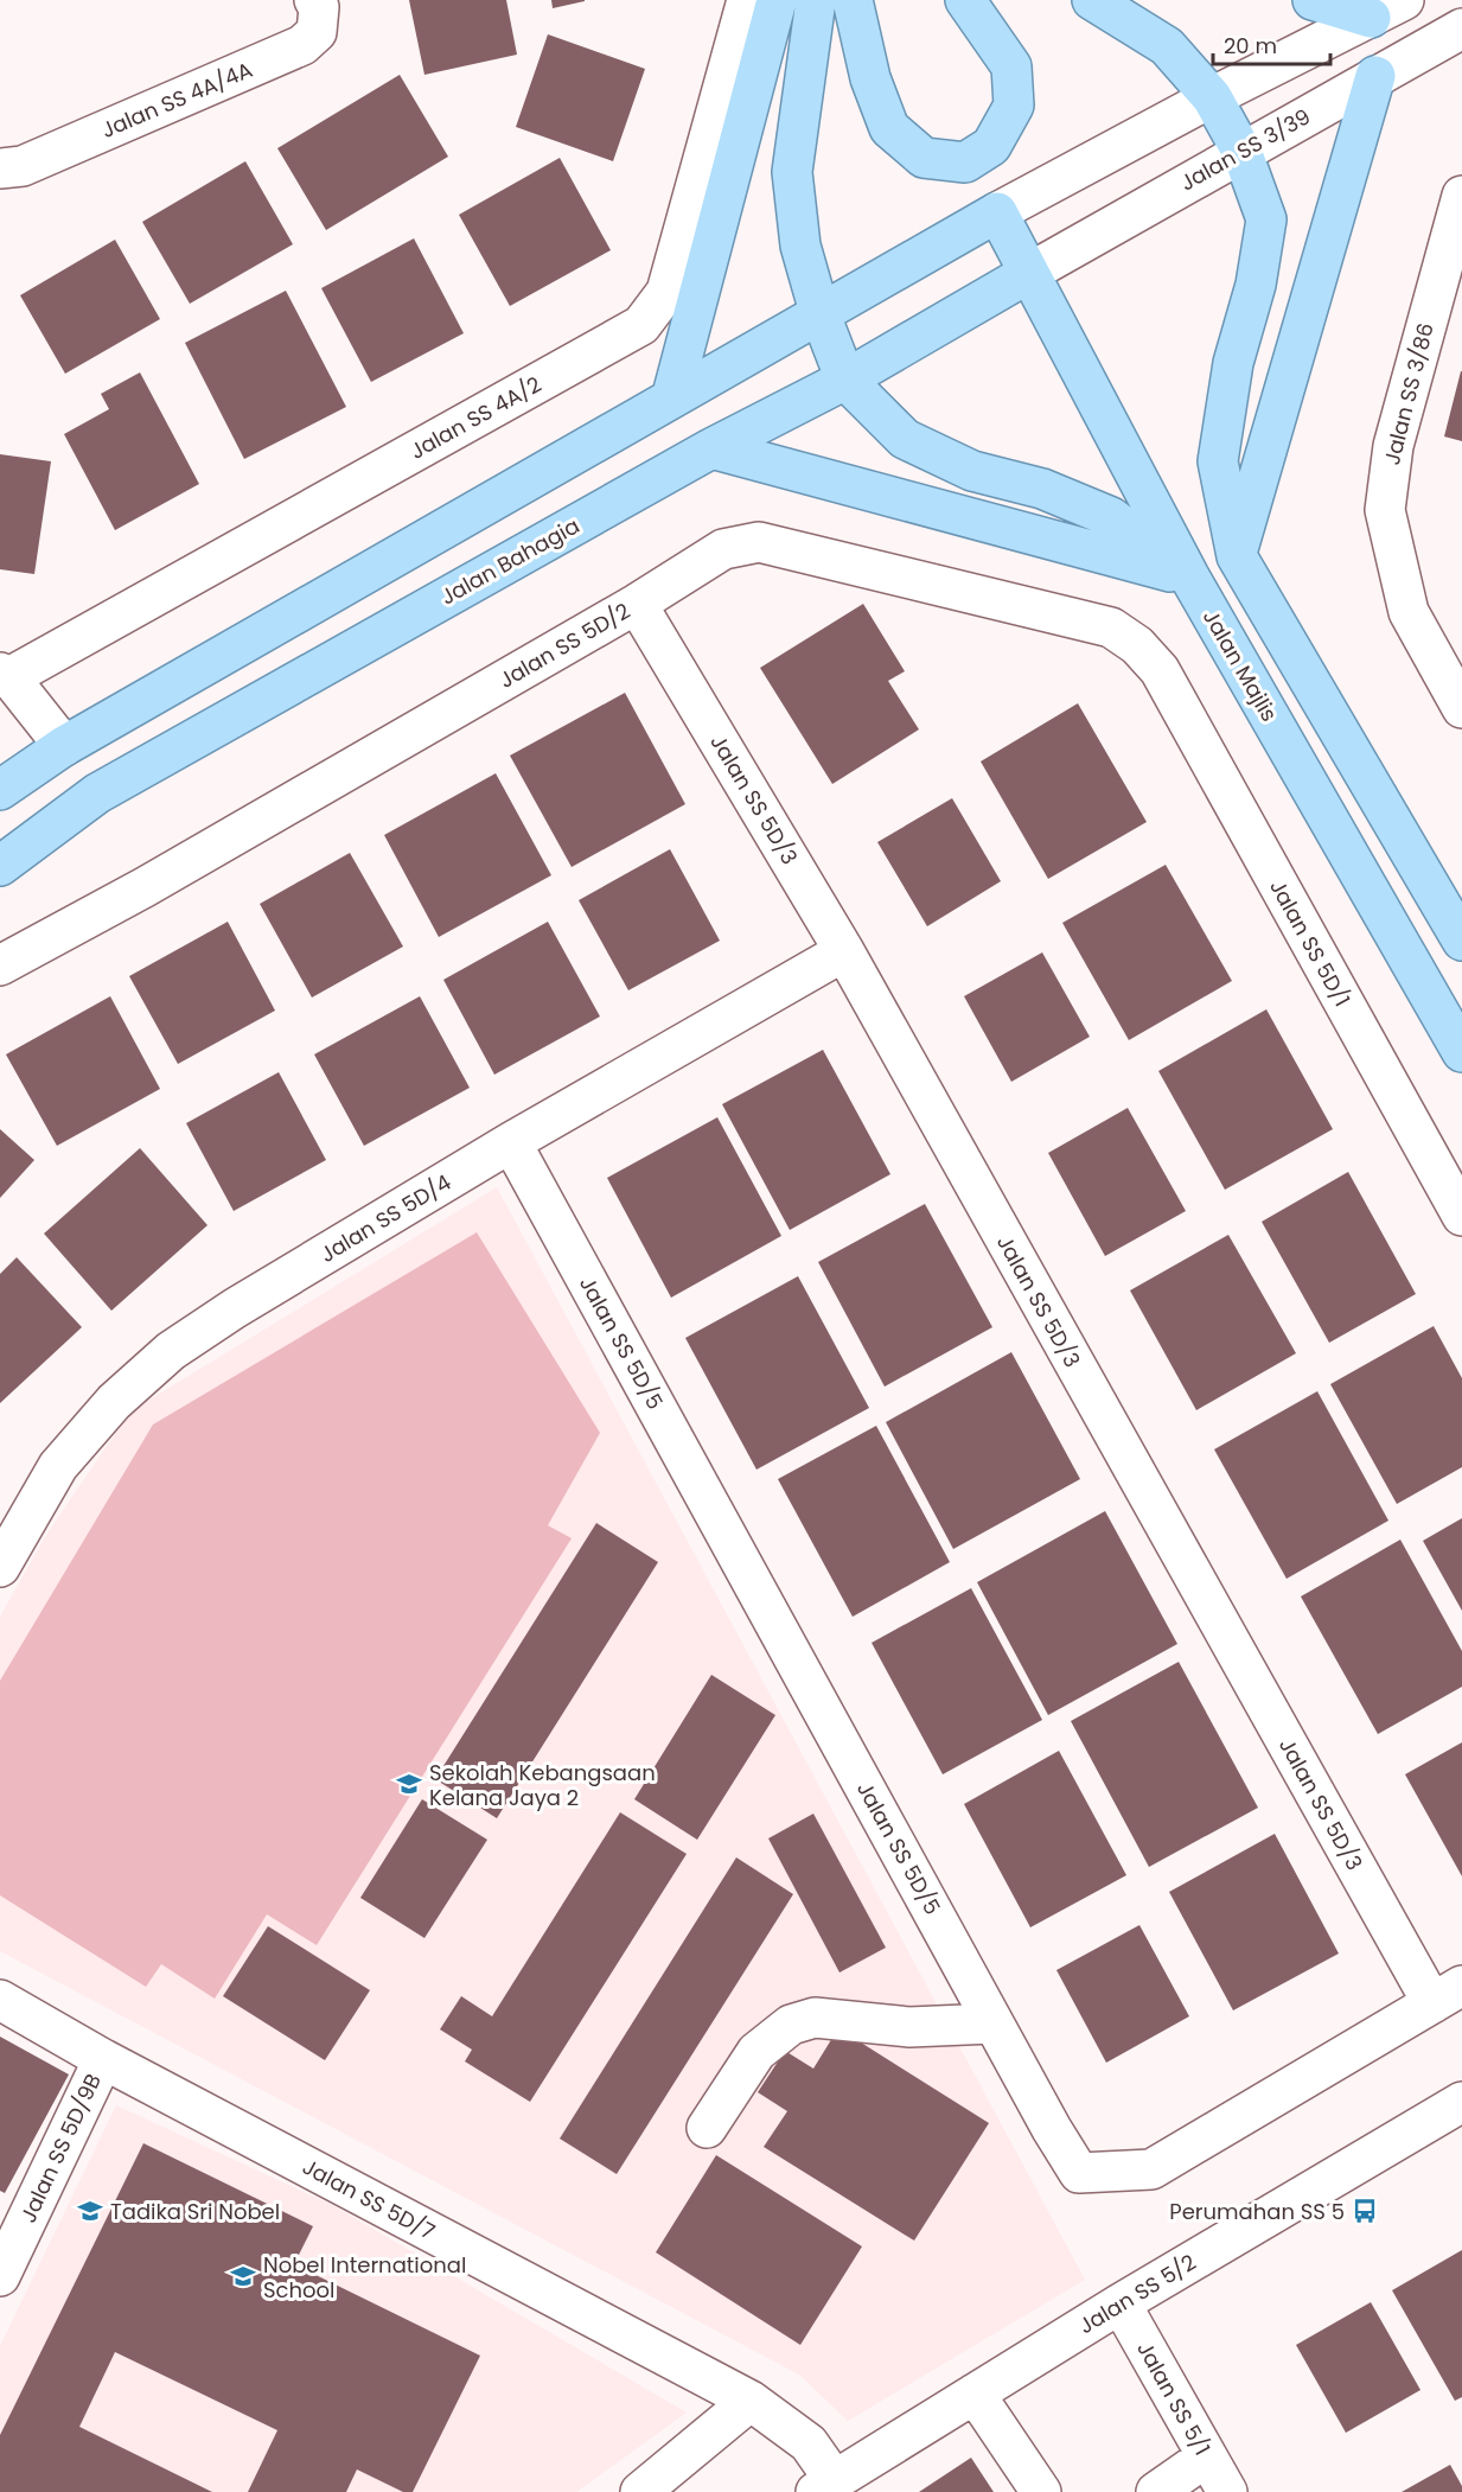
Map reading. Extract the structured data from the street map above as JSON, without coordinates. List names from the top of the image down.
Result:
{
  "streets": {
    "main road": ["Jalan Bahagia", "Jalan Majlis"],
    "street": [
      "Jalan SS 4A/4A",
      "Jalan SS 3/39",
      "Jalan SS 3/86",
      "Jalan SS 4A/2",
      "Jalan SS 5D/2",
      "Jalan SS 5D/3",
      "Jalan SS 5D/1",
      "Jalan SS 5D/4",
      "Jalan SS 5D/5",
      "Jalan SS 5D/9B",
      "Jalan SS 5D/7",
      "Jalan SS 5/2",
      "Jalan SS 5/1"
    ]
  },
  "crossings": [
    ["Jalan SS 3/39", "Jalan Bahagia"],
    ["Jalan SS 3/39", "Jalan Majlis"],
    ["Jalan Bahagia", "Jalan Majlis"],
    ["Jalan SS 5D/2", "Jalan SS 5D/3"],
    ["Jalan SS 5D/2", "Jalan SS 5D/1"],
    ["Jalan SS 5D/3", "Jalan SS 5D/4"],
    ["Jalan SS 5D/3", "Jalan SS 5D/5"],
    ["Jalan SS 5D/4", "Jalan SS 5D/5"],
    ["Jalan SS 5D/9B", "Jalan SS 5D/7"],
    ["Jalan SS 5D/7", "Jalan SS 5/2"],
    ["Jalan SS 5/2", "Jalan SS 5/1"]
  ],
  "places": {
    "school or university": ["Sekolah Kebangsaan Kelana Jaya 2", "Tadika Sri Nobel", "Nobel International School"],
    "bus stop": ["Perumahan SS 5"]
  },
  "scale_bar": "20 m"
}
